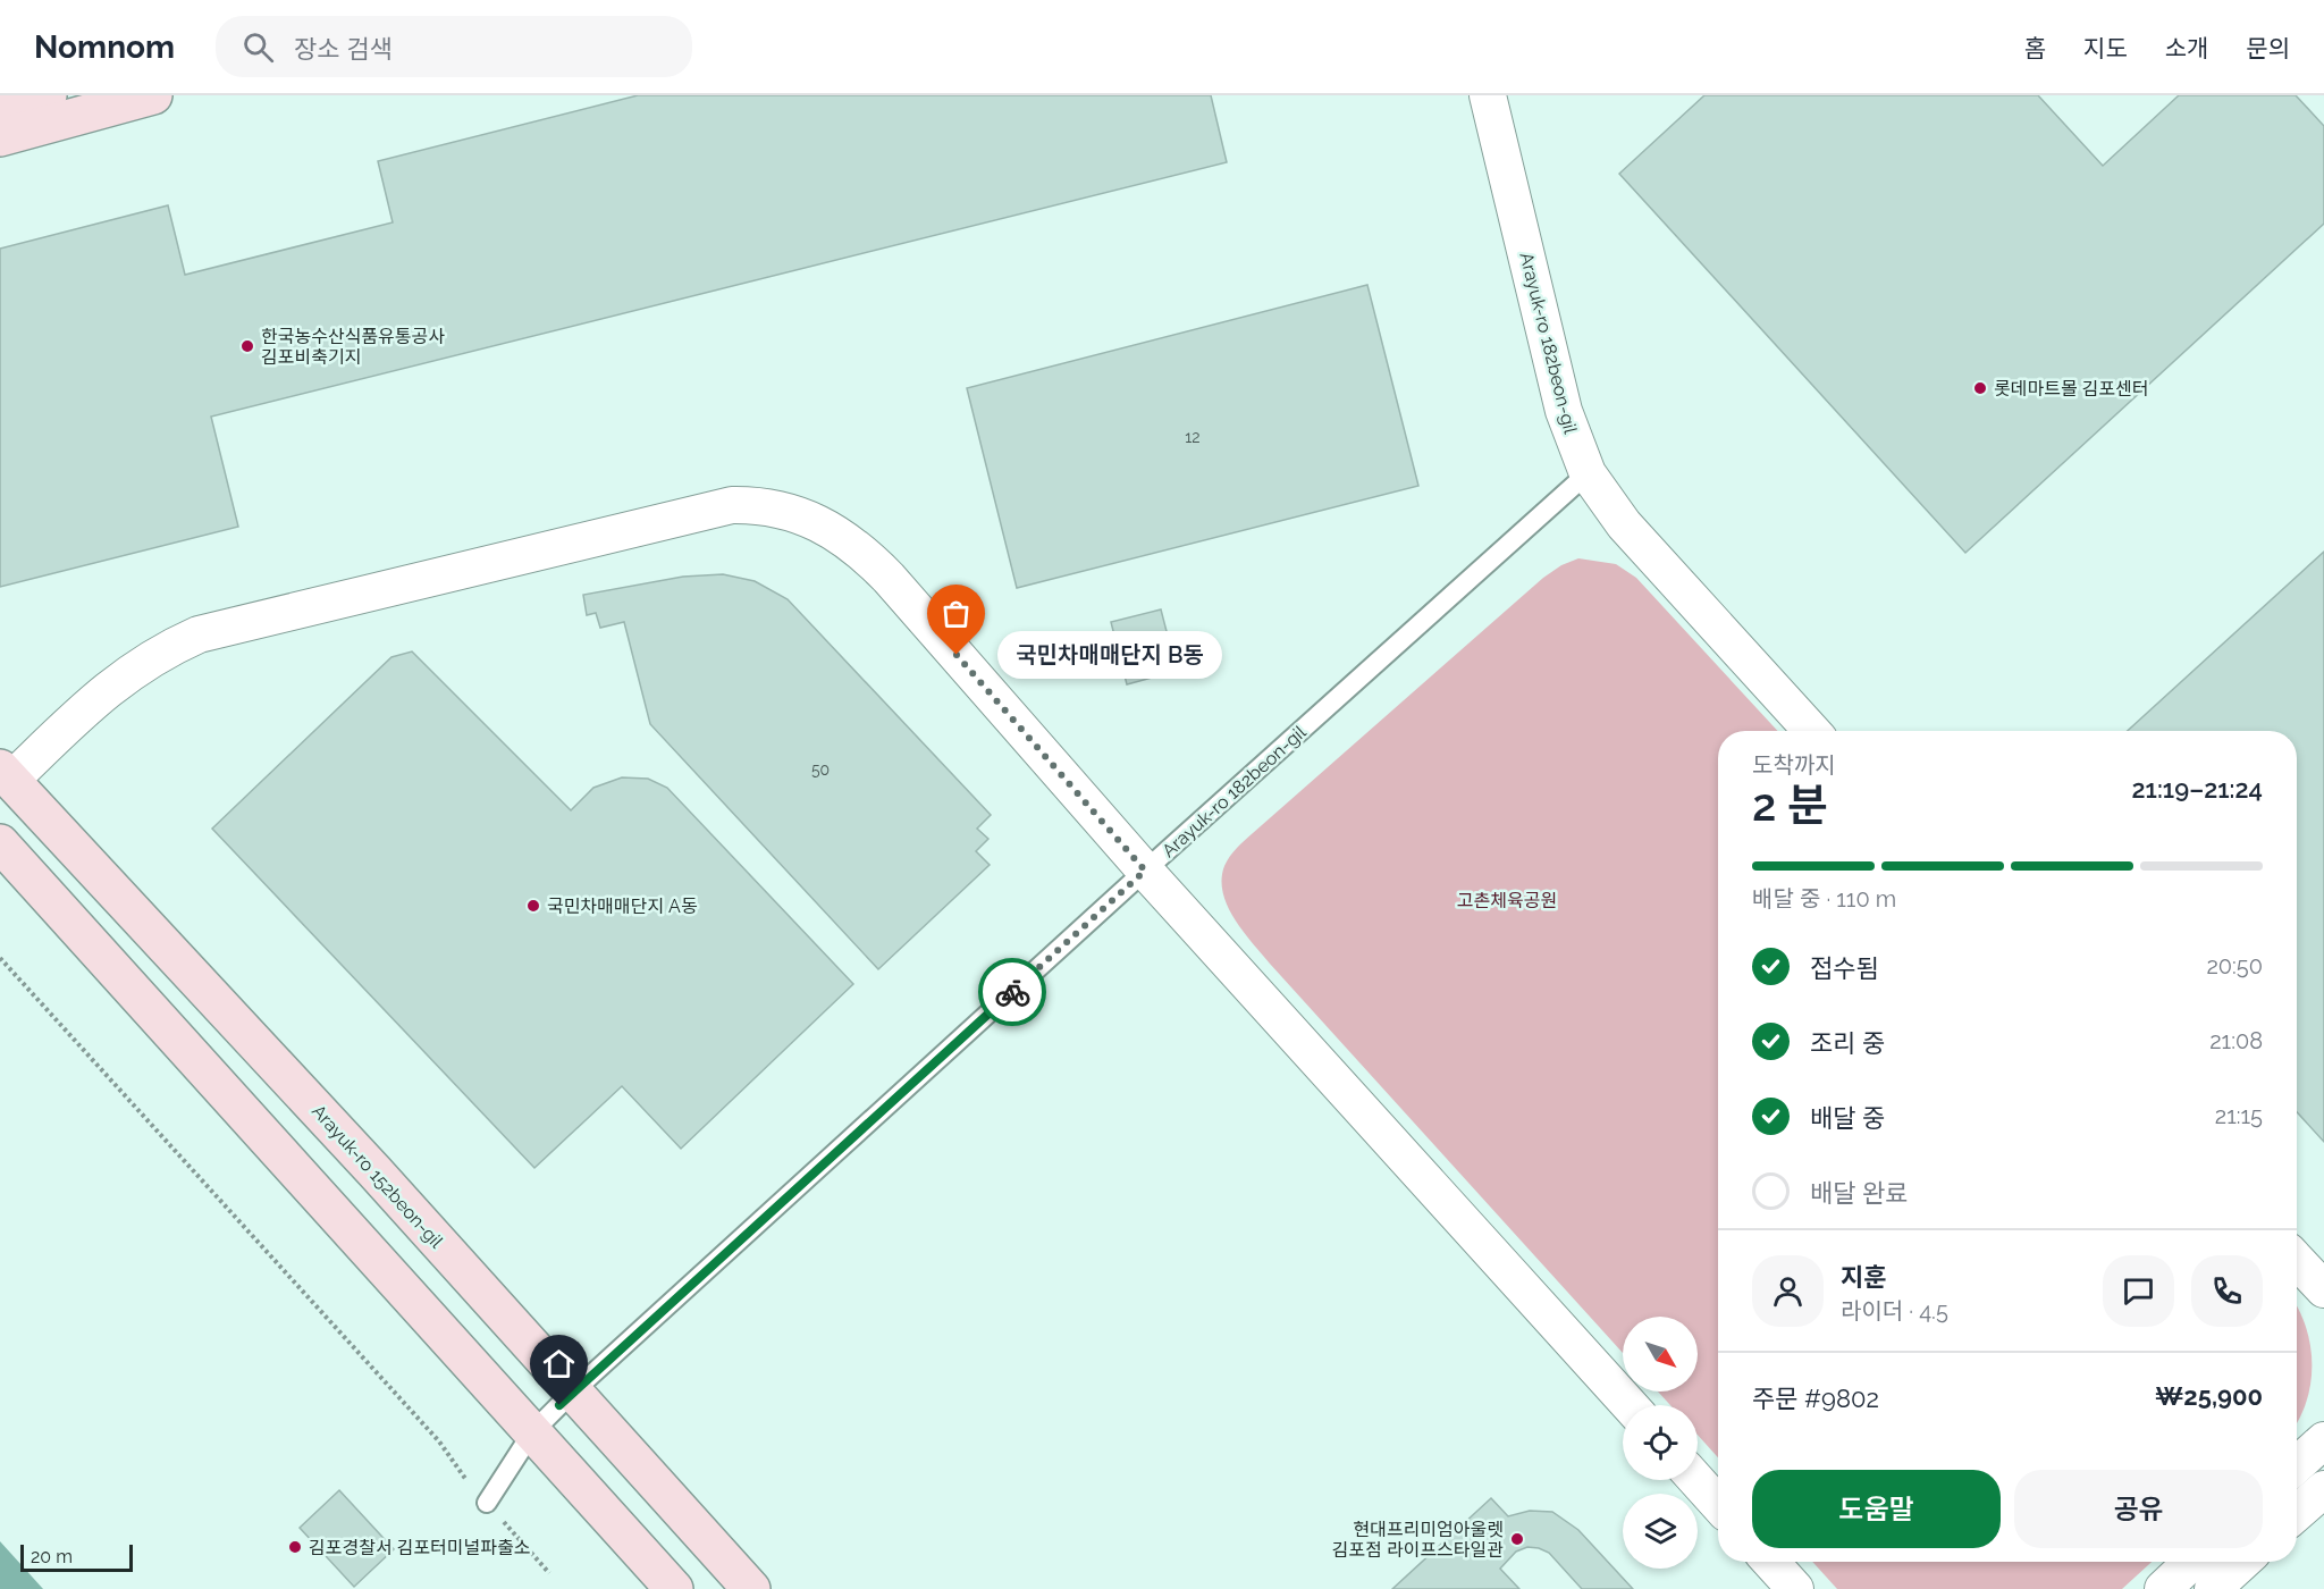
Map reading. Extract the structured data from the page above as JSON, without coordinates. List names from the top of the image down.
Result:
{
  "streets": {
    "street": ["Arayuk-ro 182beon-gil", "Arayuk-ro 152beon-gil"]
  },
  "crossings": [
    ["Arayuk-ro 182beon-gil", "Arayuk-ro 152beon-gil"]
  ],
  "parks": ["고촌체육공원"],
  "places": [
    "한국농수산식품유통공사 김포비축기지",
    "롯데마트몰 김포센터",
    "국민차매매단지 B동",
    "국민차매매단지 A동",
    "현대프리미엄아울렛 김포점 라이프스타일관",
    "김포경찰서 김포터미널파출소"
  ],
  "house_numbers": ["12", "50"],
  "scale_bar": "20 m",
  "north": "bottom right",
  "page": {
    "header": "Nomnom",
    "search": "장소 검색",
    "nav": [
      "홈",
      "지도",
      "소개",
      "문의"
    ],
    "bubble": "국민차매매단지 B동",
    "heading": ["2 분", "도착까지", "21:19–21:24"],
    "panel": [
      "지훈",
      "라이더 · 4.5",
      "주문 #9802",
      "₩25,900"
    ],
    "bar": "배달 중 · 110 m",
    "list": [
      ["접수됨", "20:50"],
      ["조리 중", "21:08"],
      ["배달 중", "21:15"],
      "배달 완료"
    ],
    "buttons": ["도움말", "공유"],
    "scale": "20 m"
  }
}
